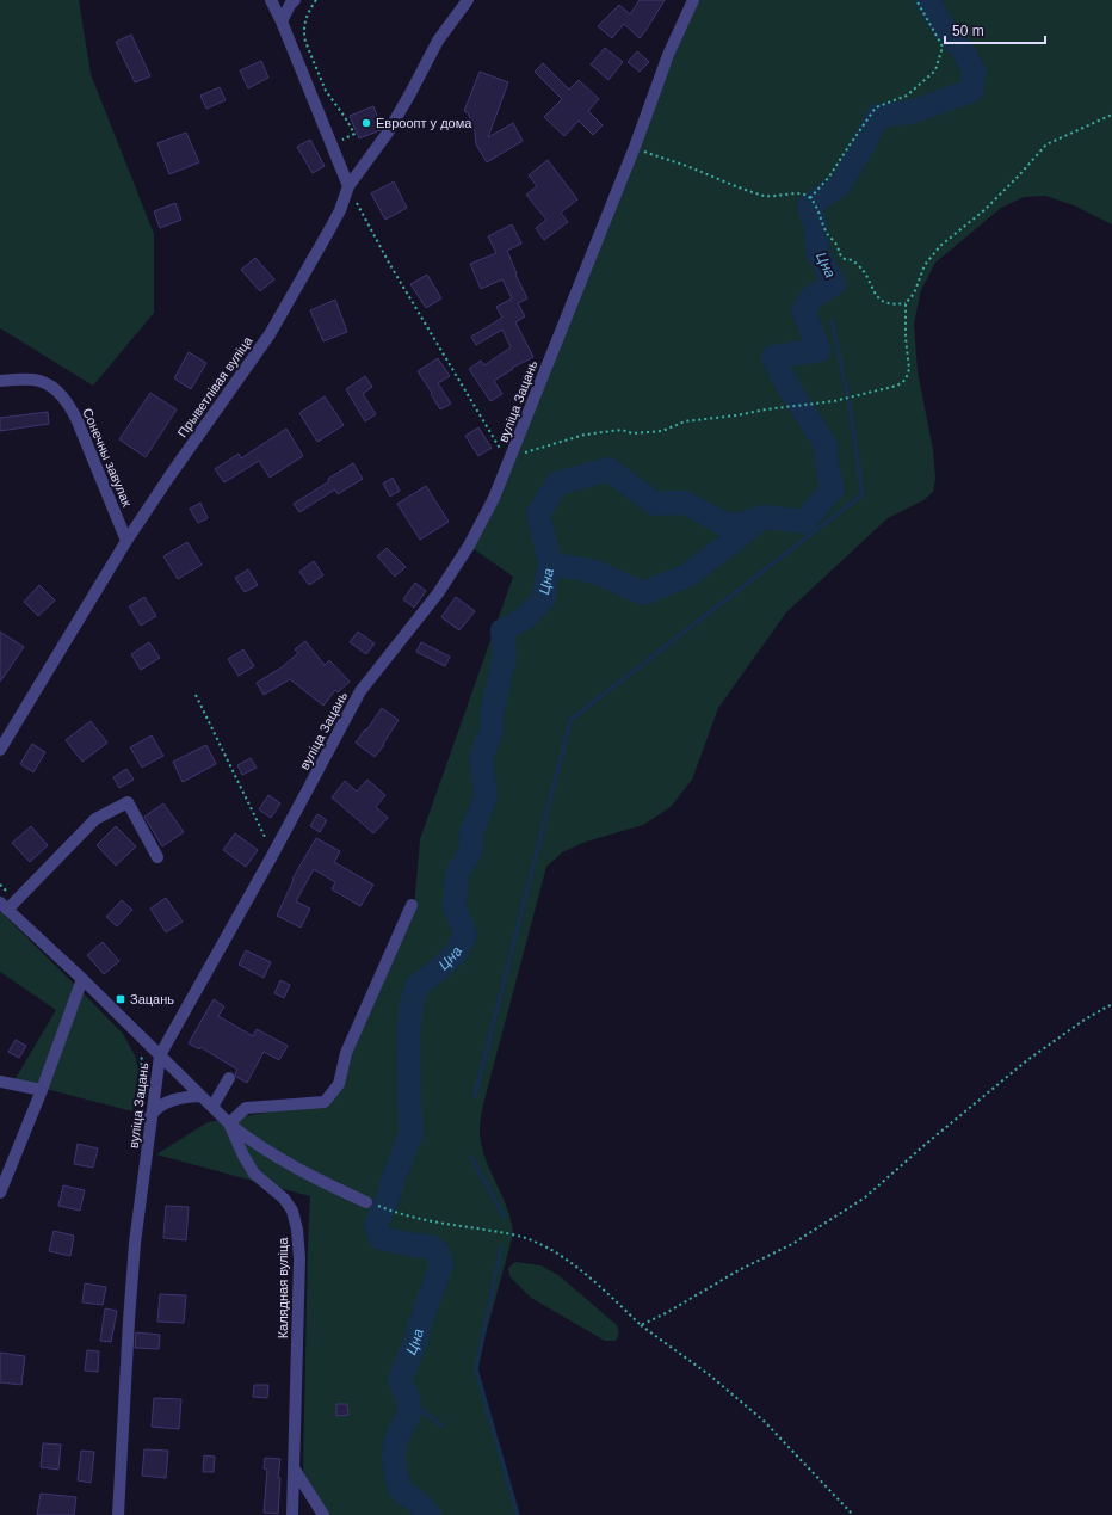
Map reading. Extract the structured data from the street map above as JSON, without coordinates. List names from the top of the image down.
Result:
{
  "streets": {
    "street": [
      "Прыветлівая вуліца",
      "вуліца Зацань",
      "Сонечны завулак",
      "Калядная вуліца"
    ]
  },
  "crossings": [
    ["Прыветлівая вуліца", "Сонечны завулак"],
    ["вуліца Зацань", "Калядная вуліца"]
  ],
  "water": ["Цна"],
  "places": {
    "other": ["Евроопт у дома"],
    "transit": ["Зацань"]
  },
  "scale_bar": "50 m"
}
